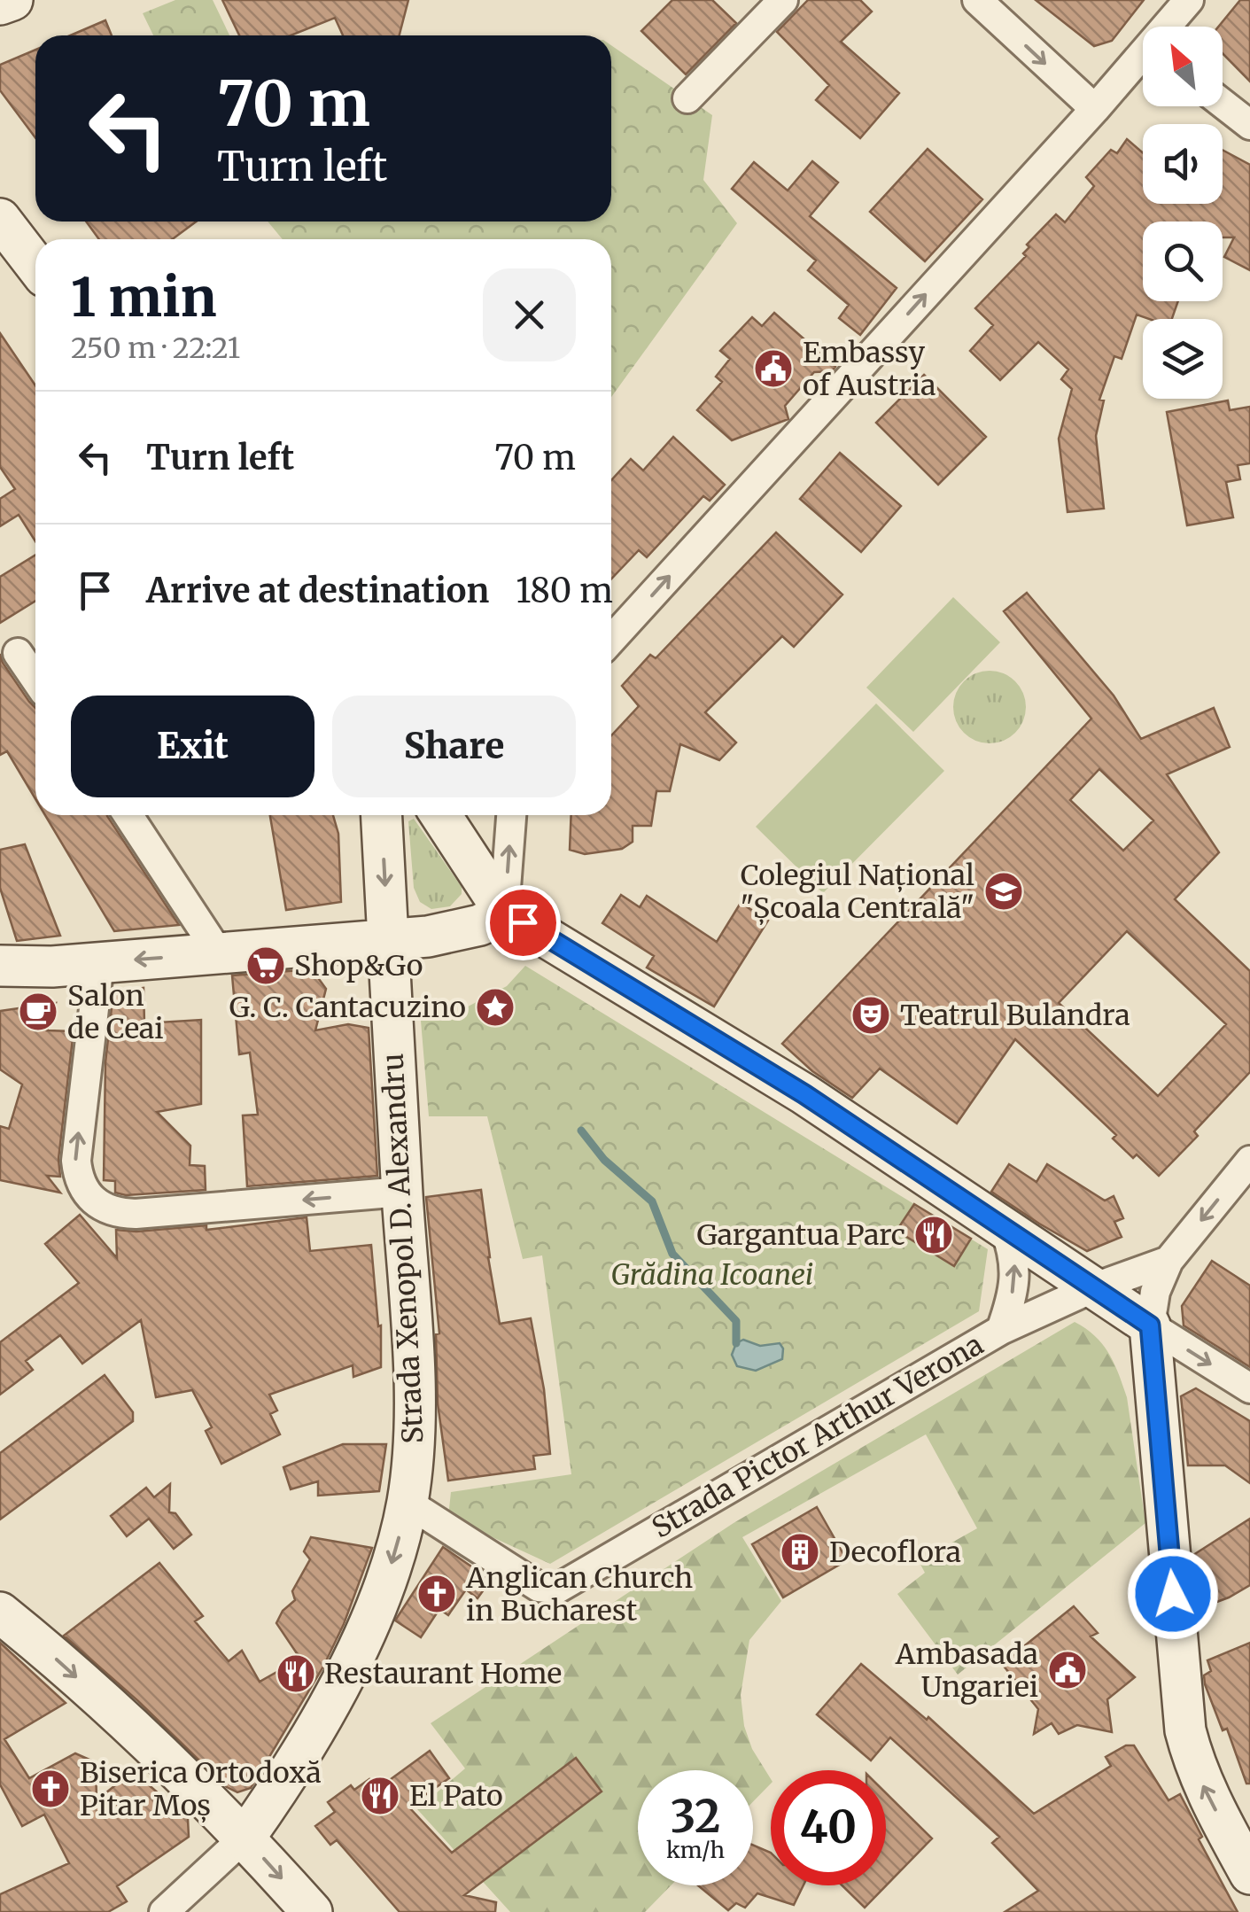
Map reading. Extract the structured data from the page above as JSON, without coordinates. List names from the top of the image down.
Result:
{
  "streets": {
    "street": ["Strada Xenopol D. Alexandru", "Strada Pictor Arthur Verona"]
  },
  "crossings": [
    ["Strada Xenopol D. Alexandru", "Strada Pictor Arthur Verona"]
  ],
  "one_way": ["Strada Xenopol D. Alexandru"],
  "parks": ["Grădina Icoanei"],
  "places": {
    "public building": ["Embassy of Austria", "Ambasada Ungariei"],
    "school or university": ["Colegiul Național \"Școala Centrală\""],
    "supermarket": ["Shop&Go"],
    "place": ["G. C. Cantacuzino"],
    "cafe": ["Salon de Ceai"],
    "theatre": ["Teatrul Bulandra"],
    "restaurant": ["Gargantua Parc", "Restaurant Home", "El Pato"],
    "building": ["Decoflora"],
    "church": ["Anglican Church in Bucharest", "Biserica Ortodoxă Pitar Moș"]
  },
  "north": "top left",
  "page": {
    "turn": ["70 m", "Turn left"],
    "heading": ["1 min", "250 m · 22:21"],
    "list": [
      {
        "name": "Turn left",
        "value": "70 m"
      },
      {
        "name": "Arrive at destination",
        "value": "180 m"
      }
    ],
    "buttons": ["Exit", "Share"],
    "speed": "32 km/h",
    "limit": "40"
  }
}
